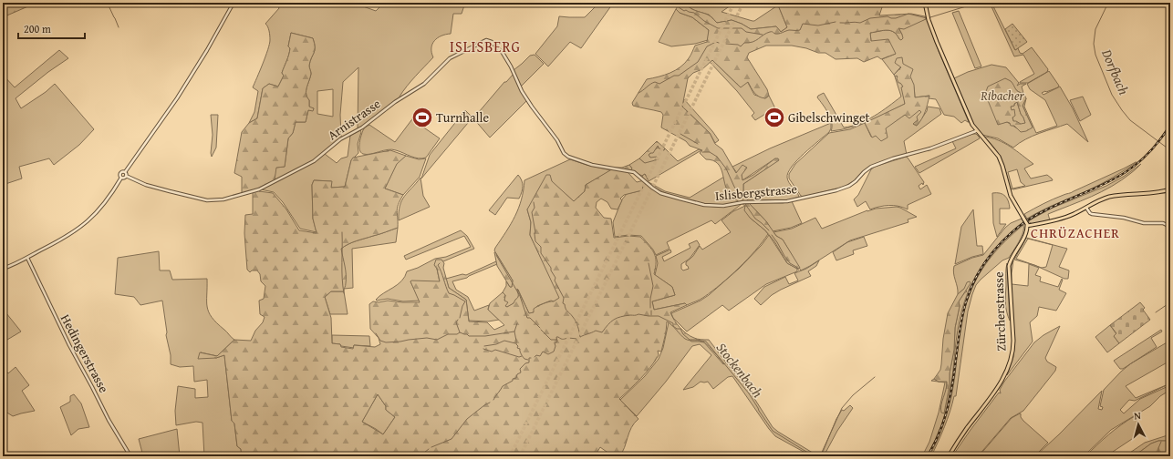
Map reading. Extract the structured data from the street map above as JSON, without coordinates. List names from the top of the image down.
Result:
{
  "streets": {
    "main road": ["Zürcherstrasse"],
    "street": ["Arnistrasse", "Islisbergstrasse", "Hedingerstrasse"]
  },
  "crossings": [
    ["Arnistrasse", "Islisbergstrasse"]
  ],
  "districts": ["ISLISBERG", "CHRÜZACHER"],
  "water": ["Dorfbach", "Stockenbach"],
  "parks": ["Ribacher"],
  "places": {
    "sports": ["Turnhalle", "Gibelschwinget"]
  },
  "scale_bar": "200 m",
  "north": "top"
}
